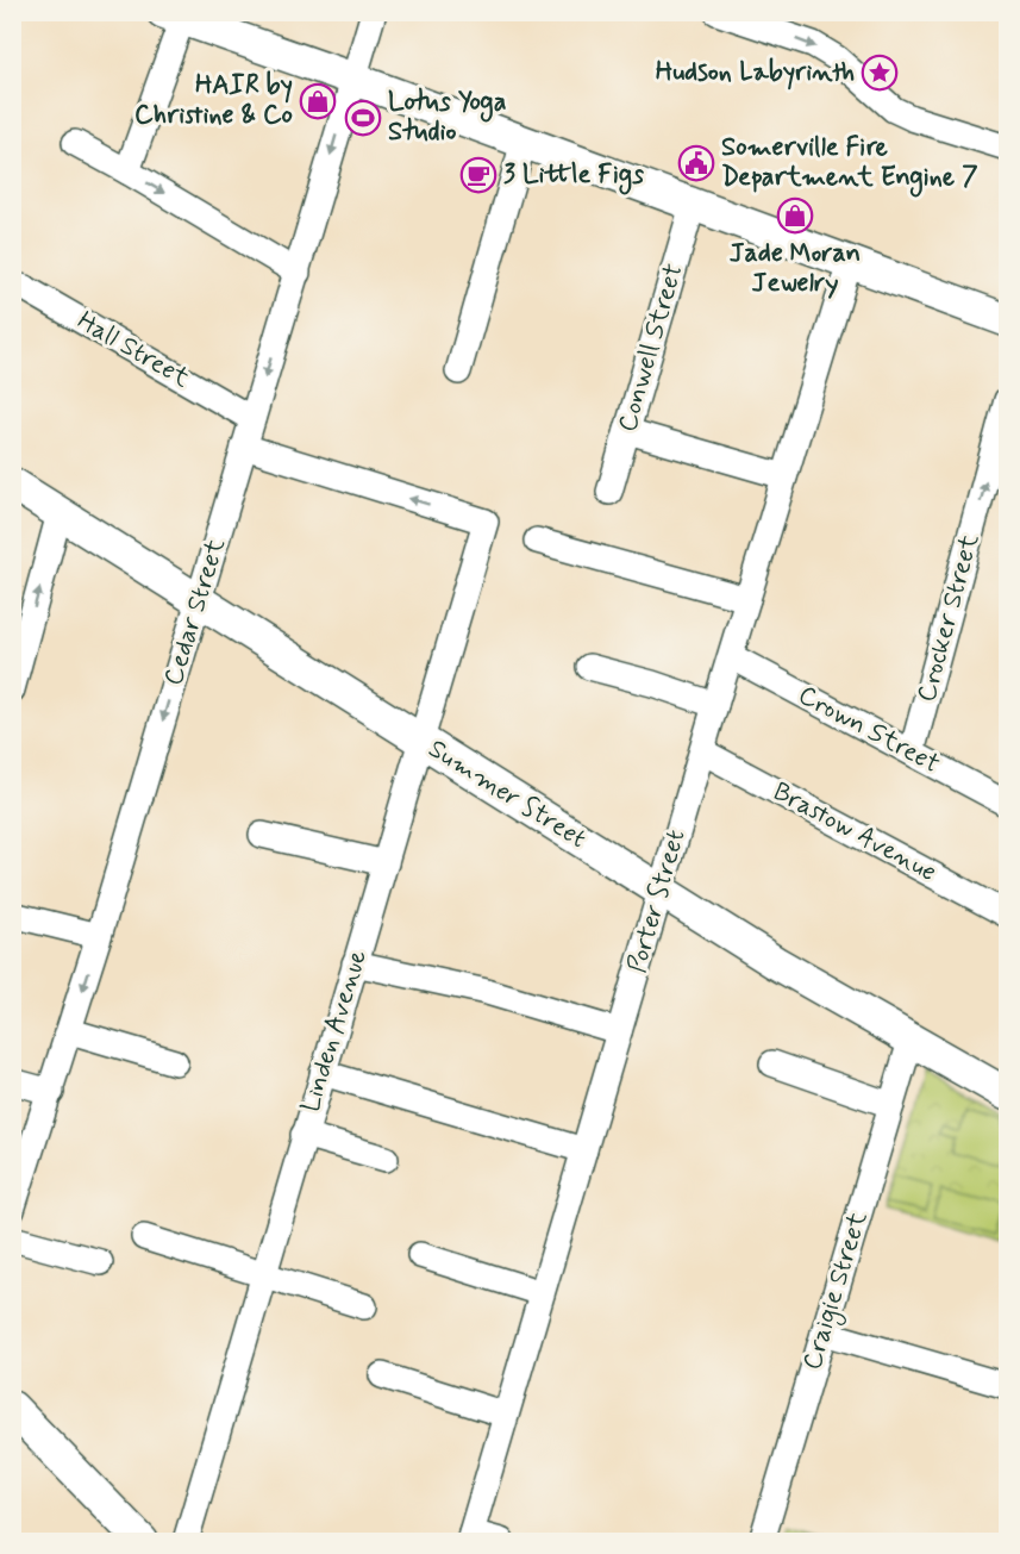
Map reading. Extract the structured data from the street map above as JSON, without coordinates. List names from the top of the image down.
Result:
{
  "streets": {
    "main road": ["Summer Street"],
    "street": [
      "Conwell Street",
      "Hall Street",
      "Cedar Street",
      "Crocker Street",
      "Crown Street",
      "Brastow Avenue",
      "Porter Street",
      "Linden Avenue",
      "Craigie Street"
    ]
  },
  "crossings": [
    ["Hall Street", "Cedar Street"],
    ["Cedar Street", "Summer Street"],
    ["Cedar Street", "Linden Avenue"],
    ["Crocker Street", "Crown Street"],
    ["Crown Street", "Porter Street"],
    ["Summer Street", "Porter Street"],
    ["Summer Street", "Linden Avenue"],
    ["Summer Street", "Craigie Street"],
    ["Brastow Avenue", "Porter Street"]
  ],
  "one_way": ["Crocker Street"],
  "places": {
    "place": ["Hudson Labyrinth"],
    "shop": ["HAIR by Christine & Co", "Jade Moran Jewelry"],
    "sports": ["Lotus Yoga Studio"],
    "public building": ["Somerville Fire Department Engine 7"],
    "cafe": ["3 Little Figs"]
  }
}
